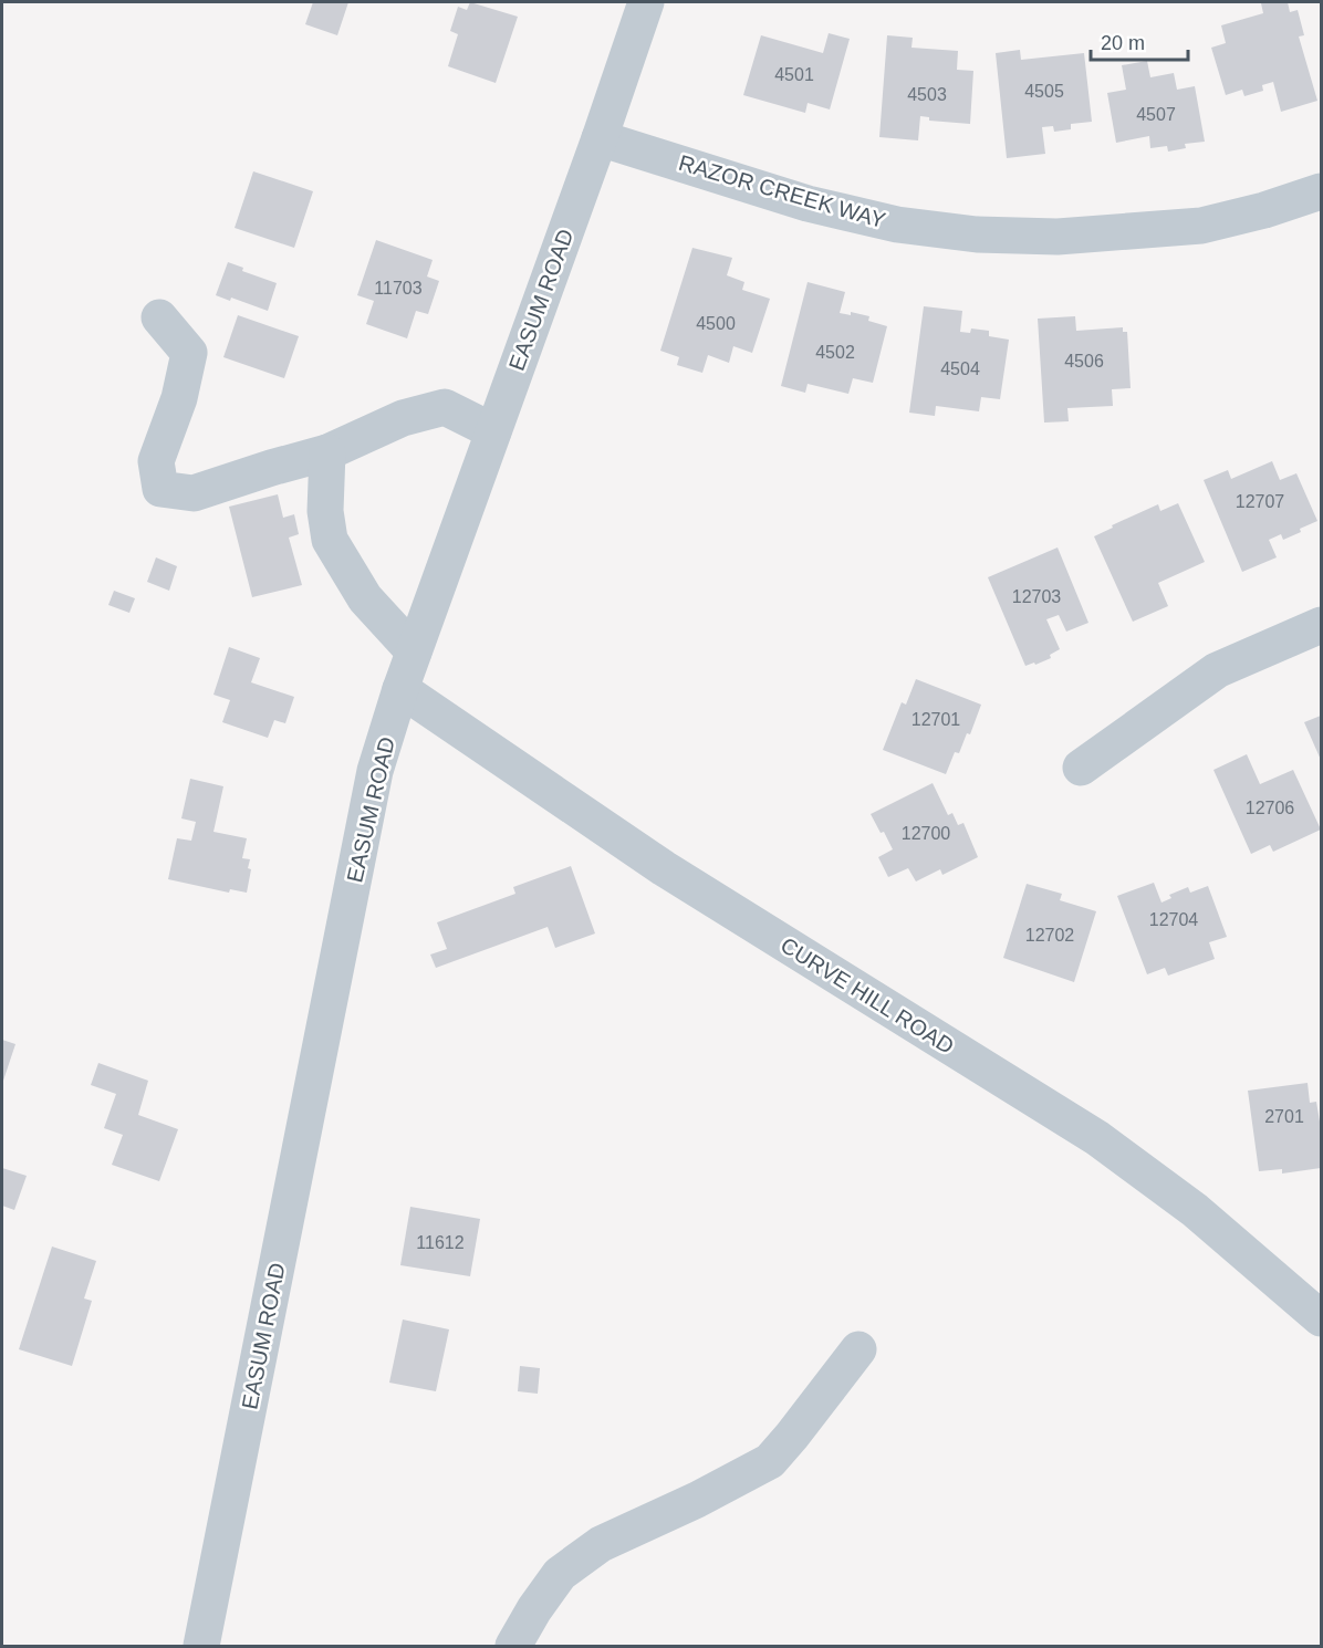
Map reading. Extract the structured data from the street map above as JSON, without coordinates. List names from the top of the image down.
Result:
{
  "streets": {
    "street": ["RAZOR CREEK WAY", "EASUM ROAD", "CURVE HILL ROAD"]
  },
  "crossings": [
    ["RAZOR CREEK WAY", "EASUM ROAD"],
    ["EASUM ROAD", "CURVE HILL ROAD"]
  ],
  "house_numbers": [
    "4501",
    "4505",
    "4503",
    "4507",
    "11703",
    "4500",
    "4502",
    "4506",
    "4504",
    "12707",
    "12703",
    "12701",
    "12706",
    "12700",
    "12704",
    "12702",
    "2701",
    "11612"
  ],
  "scale_bar": "20 m"
}
